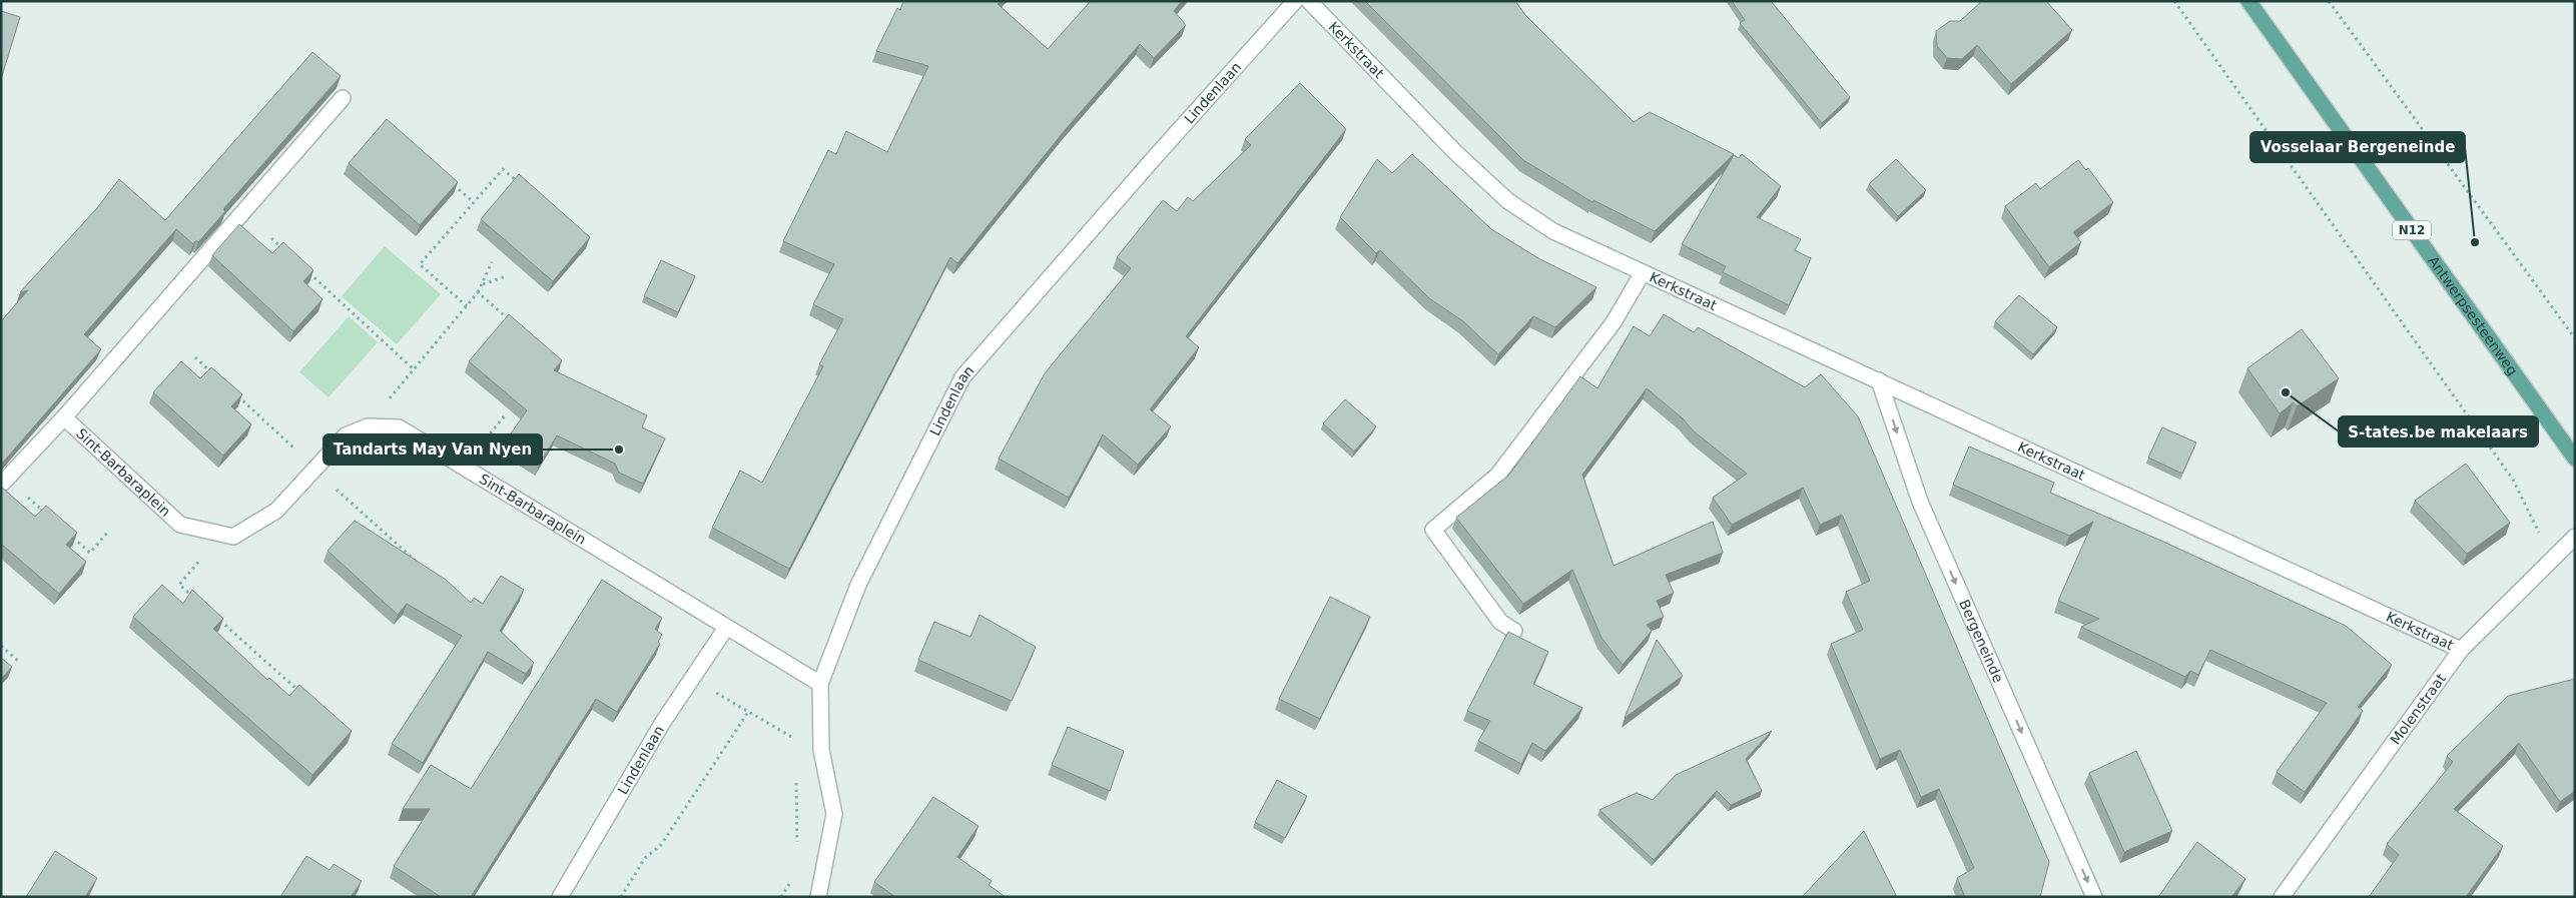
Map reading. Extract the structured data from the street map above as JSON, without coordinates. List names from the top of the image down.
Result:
{
  "streets": {
    "main road": ["N12", "Antwerpsesteenweg"],
    "street": [
      "Kerkstraat",
      "Lindenlaan",
      "Sint-Barbaraplein",
      "Bergeneinde",
      "Molenstraat"
    ]
  },
  "crossings": [
    ["Kerkstraat", "Bergeneinde"],
    ["Kerkstraat", "Molenstraat"],
    ["Lindenlaan", "Sint-Barbaraplein"]
  ],
  "one_way": ["Bergeneinde"],
  "places": ["Vosselaar Bergeneinde", "S-tates.be makelaars", "Tandarts May Van Nyen"]
}
